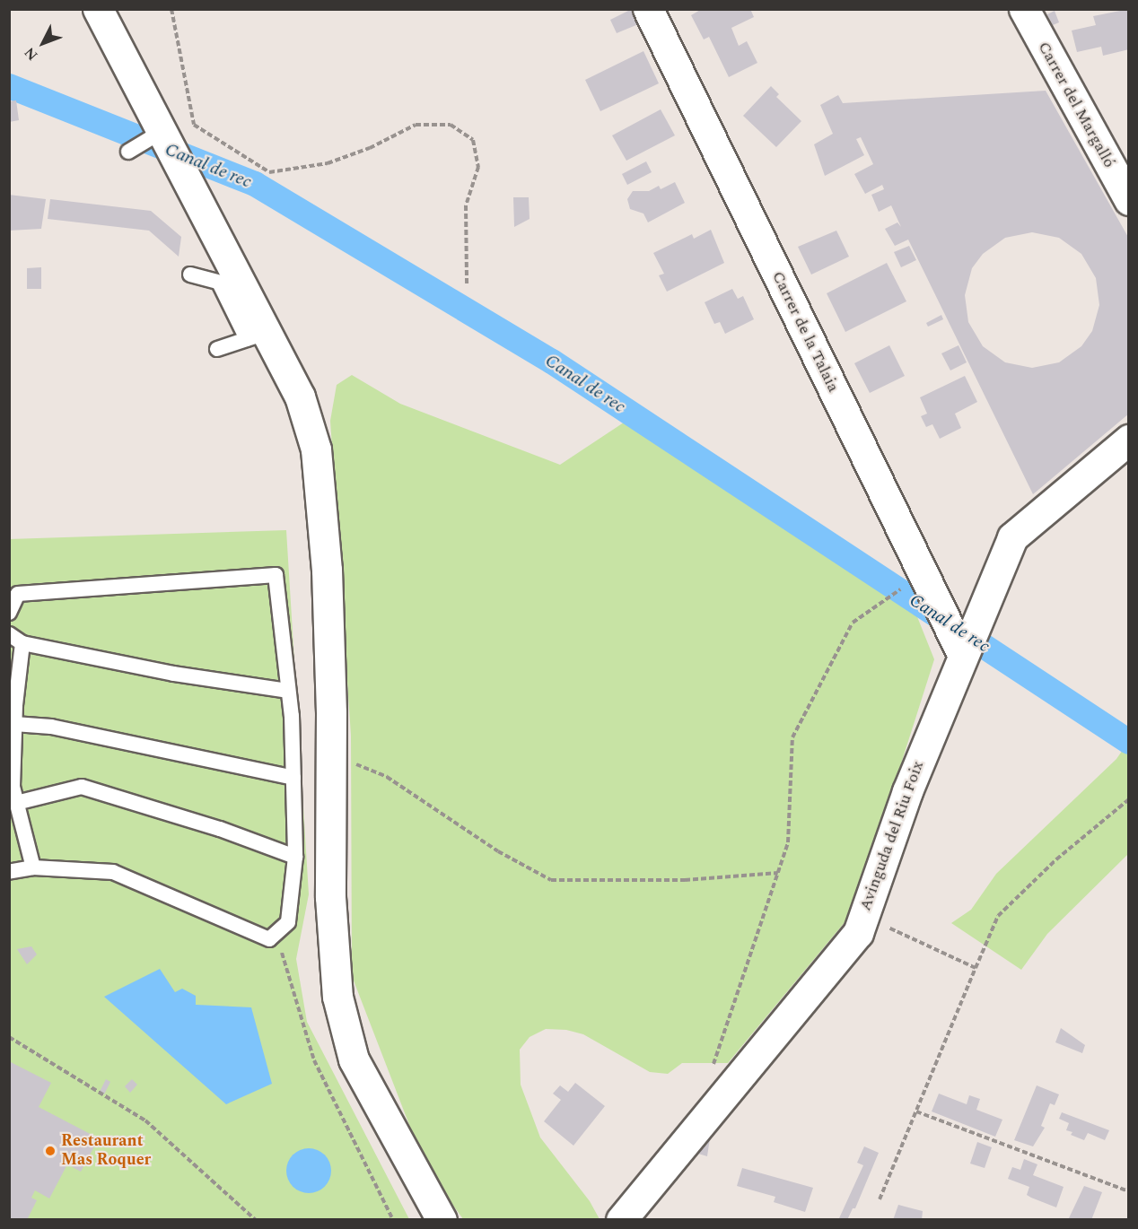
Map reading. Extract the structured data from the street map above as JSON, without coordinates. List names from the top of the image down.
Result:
{
  "streets": {
    "street": ["Carrer del Margalló", "Carrer de la Talaia", "Avinguda del Riu Foix"]
  },
  "crossings": [
    ["Carrer de la Talaia", "Avinguda del Riu Foix"]
  ],
  "water": ["Canal de rec"],
  "places": ["Restaurant Mas Roquer"],
  "north": "bottom left"
}
